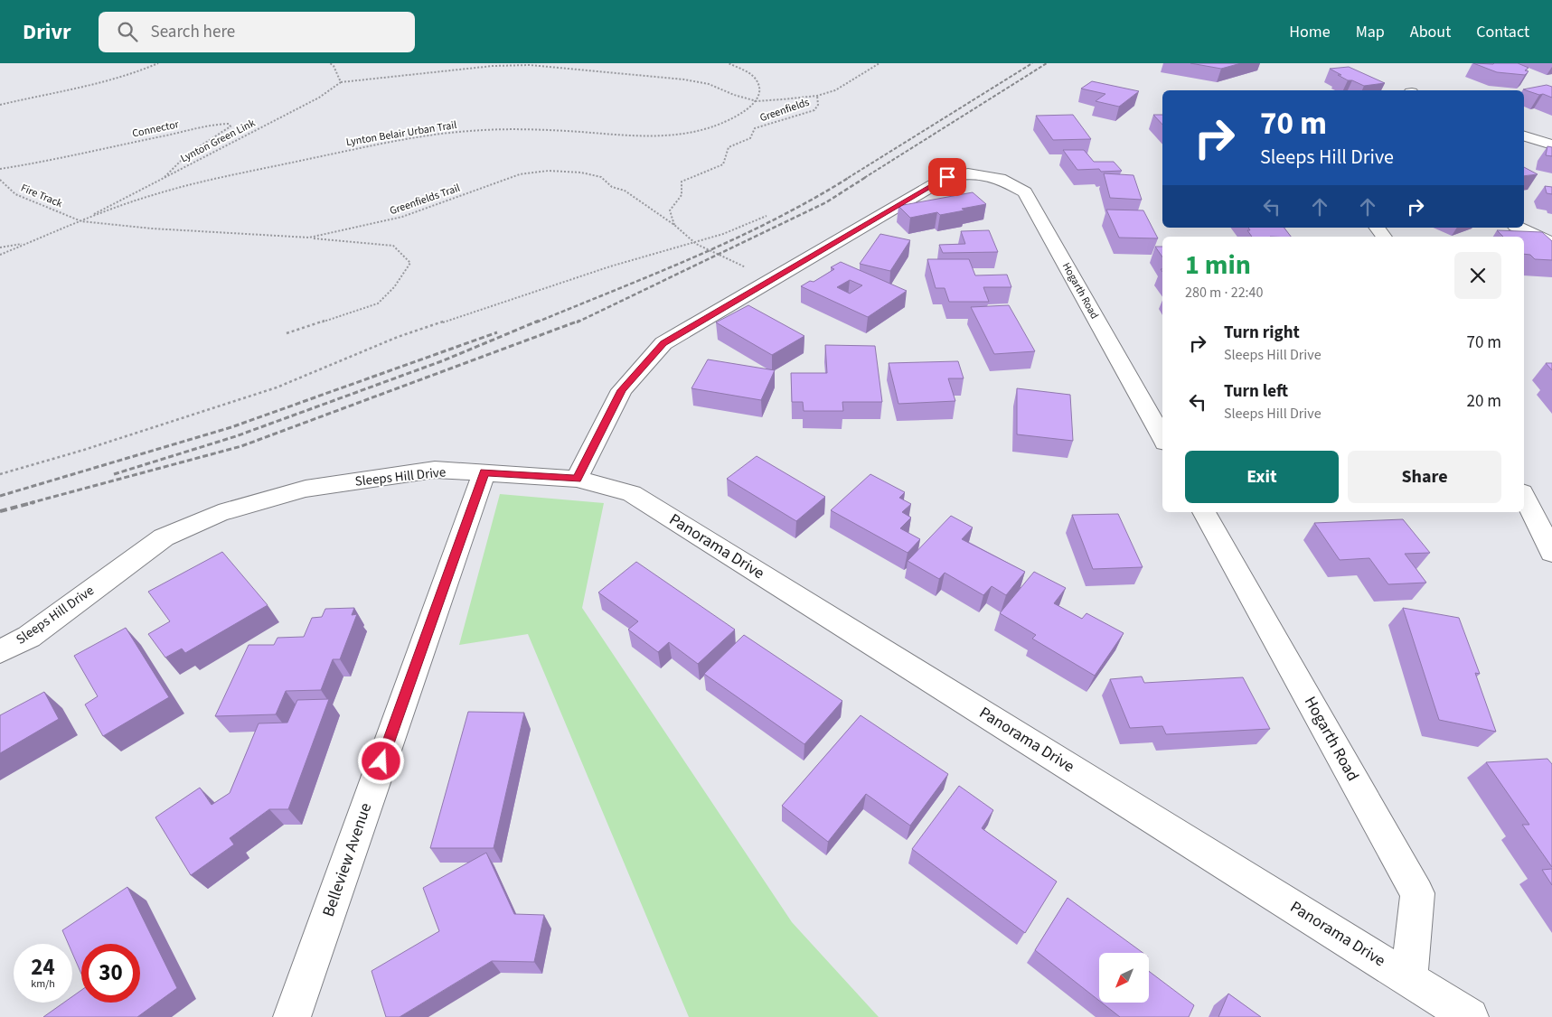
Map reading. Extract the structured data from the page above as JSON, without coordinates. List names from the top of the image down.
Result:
{
  "streets": {
    "street": [
      "Hogarth Road",
      "Sleeps Hill Drive",
      "Panorama Drive",
      "Belleview Avenue"
    ],
    "path": [
      "Greenfields",
      "Connector",
      "Lynton Belair Urban Trail",
      "Lynton Green Link",
      "Fire Track",
      "Greenfields Trail"
    ]
  },
  "crossings": [
    ["Greenfields", "Greenfields Trail"],
    ["Connector", "Lynton Green Link"],
    ["Lynton Belair Urban Trail", "Lynton Green Link"],
    ["Lynton Belair Urban Trail", "Fire Track"],
    ["Lynton Belair Urban Trail", "Greenfields Trail"],
    ["Lynton Green Link", "Fire Track"],
    ["Lynton Green Link", "Greenfields Trail"],
    ["Fire Track", "Greenfields Trail"],
    ["Greenfields Trail", "Hogarth Road"],
    ["Hogarth Road", "Panorama Drive"],
    ["Sleeps Hill Drive", "Panorama Drive"],
    ["Sleeps Hill Drive", "Belleview Avenue"]
  ],
  "north": "bottom left",
  "page": {
    "header": "Drivr",
    "search": "Search here",
    "nav": [
      "Home",
      "Map",
      "About",
      "Contact"
    ],
    "turn": ["70 m", "Sleeps Hill Drive"],
    "heading": ["1 min", "280 m · 22:40"],
    "list": [
      {
        "name": "Turn right",
        "note": "Sleeps Hill Drive",
        "value": "70 m"
      },
      {
        "name": "Turn left",
        "note": "Sleeps Hill Drive",
        "value": "20 m"
      }
    ],
    "buttons": ["Exit", "Share"],
    "speed": "24 km/h",
    "limit": "30"
  }
}
